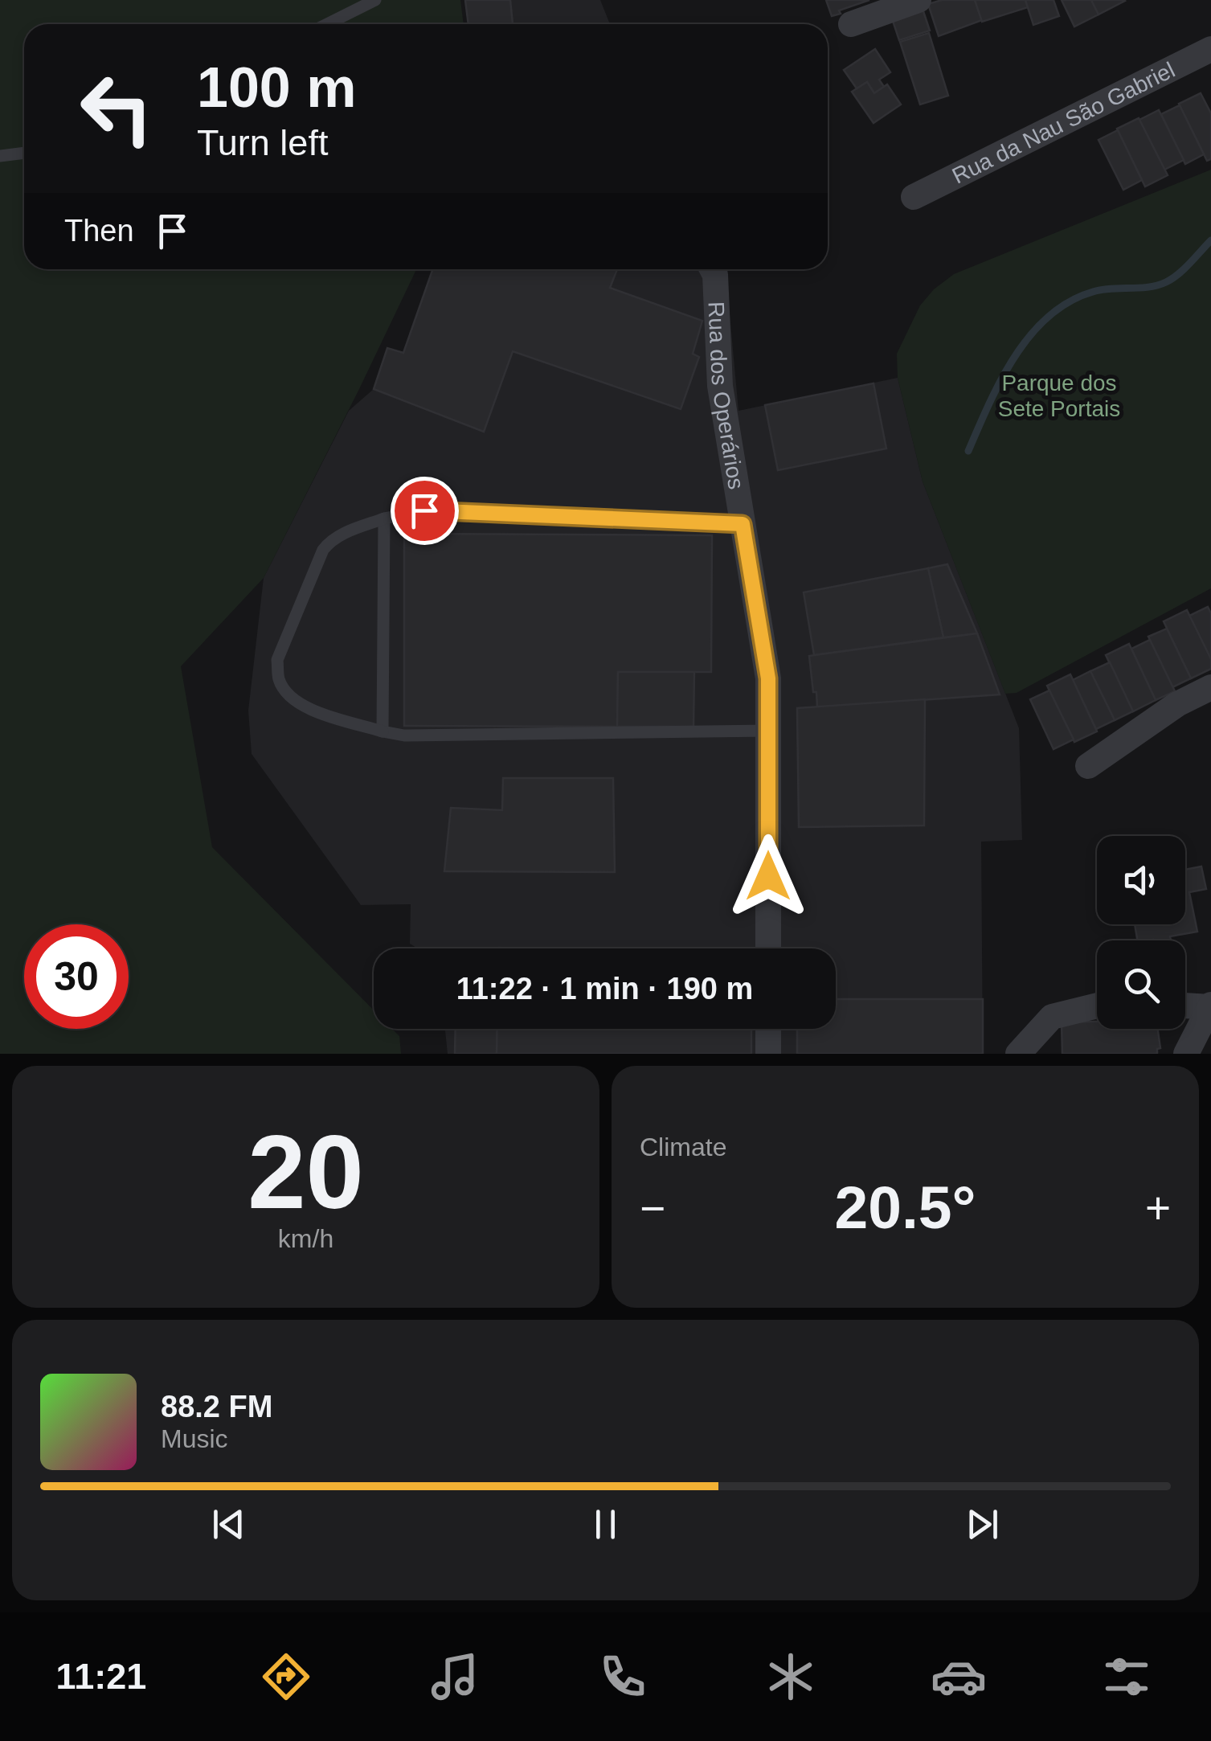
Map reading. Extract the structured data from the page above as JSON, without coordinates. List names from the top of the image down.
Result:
{
  "streets": {
    "street": ["Rua da Nau São Gabriel", "Rua dos Operários"]
  },
  "parks": ["Parque dos Sete Portais"],
  "page": {
    "turn": ["100 m", "Turn left"],
    "then": "Then",
    "limit": "30",
    "trip": "11:22 · 1 min · 190 m",
    "tile": [
      ["20", "km/h"],
      "Climate"
    ],
    "heat": ["−", "20.5°", "+"],
    "song": ["88.2 FM", "Music"],
    "tabs": "11:21"
  }
}
